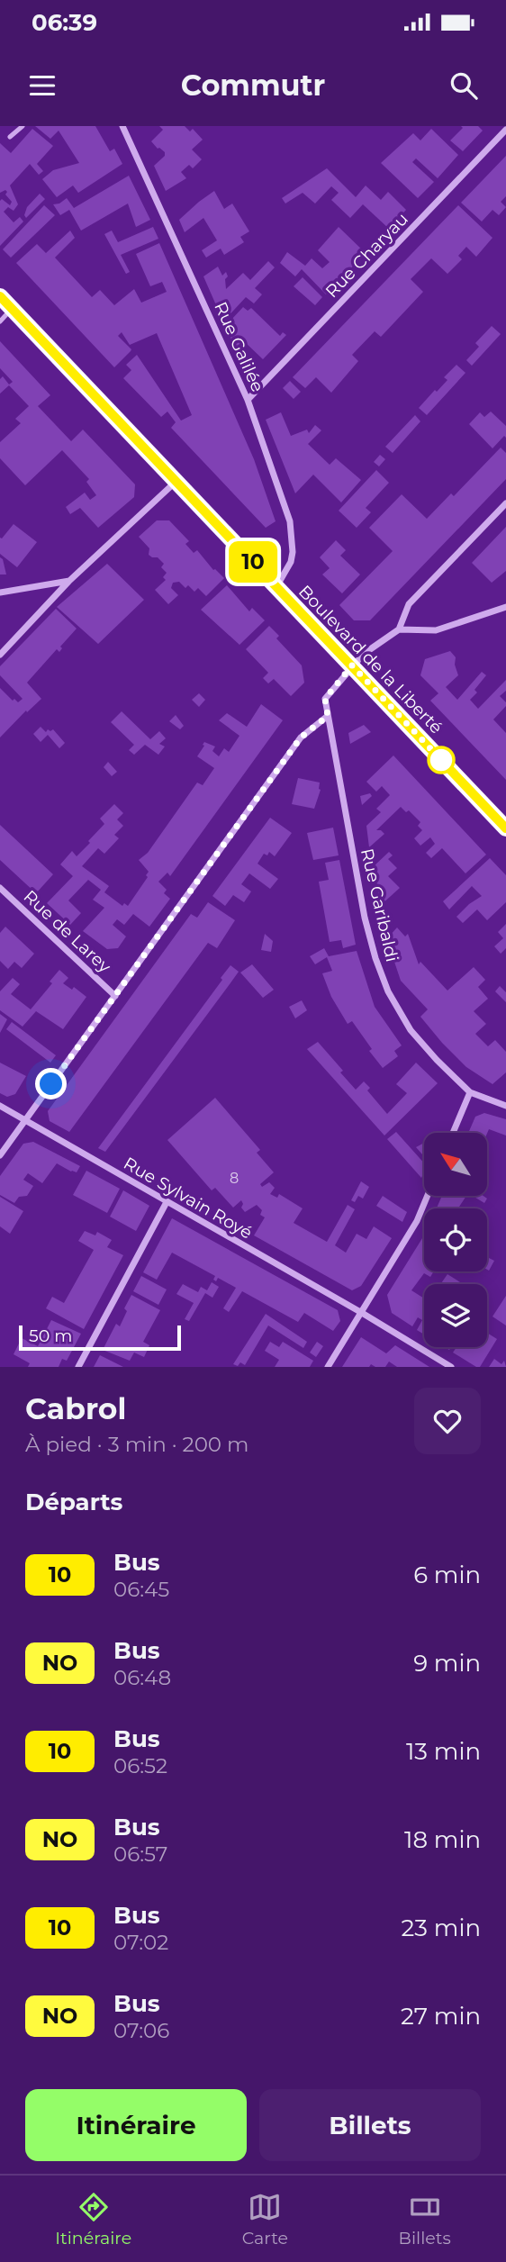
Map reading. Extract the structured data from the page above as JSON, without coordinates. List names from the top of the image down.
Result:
{
  "streets": {
    "main road": ["Boulevard de la Liberté"],
    "street": [
      "Rue Charyau",
      "Rue Galilée",
      "Rue Garibaldi",
      "Rue de Larey",
      "Rue Sylvain Royé"
    ]
  },
  "crossings": [
    ["Rue Charyau", "Rue Galilée"],
    ["Rue Galilée", "Boulevard de la Liberté"],
    ["Boulevard de la Liberté", "Rue Garibaldi"]
  ],
  "lines": ["bus line 10"],
  "house_numbers": ["8"],
  "scale_bar": "50 m",
  "north": "top left",
  "page": {
    "status": "06:39",
    "header": "Commutr",
    "on_map": "10",
    "scale": "50 m",
    "heading": [
      ["Cabrol", "À pied · 3 min · 200 m"],
      "Départs"
    ],
    "list": [
      {
        "mark": "10",
        "name": "Bus",
        "note": "06:45",
        "value": "6 min"
      },
      {
        "mark": "NO",
        "name": "Bus",
        "note": "06:48",
        "value": "9 min"
      },
      {
        "mark": "10",
        "name": "Bus",
        "note": "06:52",
        "value": "13 min"
      },
      {
        "mark": "NO",
        "name": "Bus",
        "note": "06:57",
        "value": "18 min"
      },
      {
        "mark": "10",
        "name": "Bus",
        "note": "07:02",
        "value": "23 min"
      },
      {
        "mark": "NO",
        "name": "Bus",
        "note": "07:06",
        "value": "27 min"
      }
    ],
    "buttons": ["Itinéraire", "Billets"],
    "tabs": ["Itinéraire", "Carte", "Billets"]
  }
}
